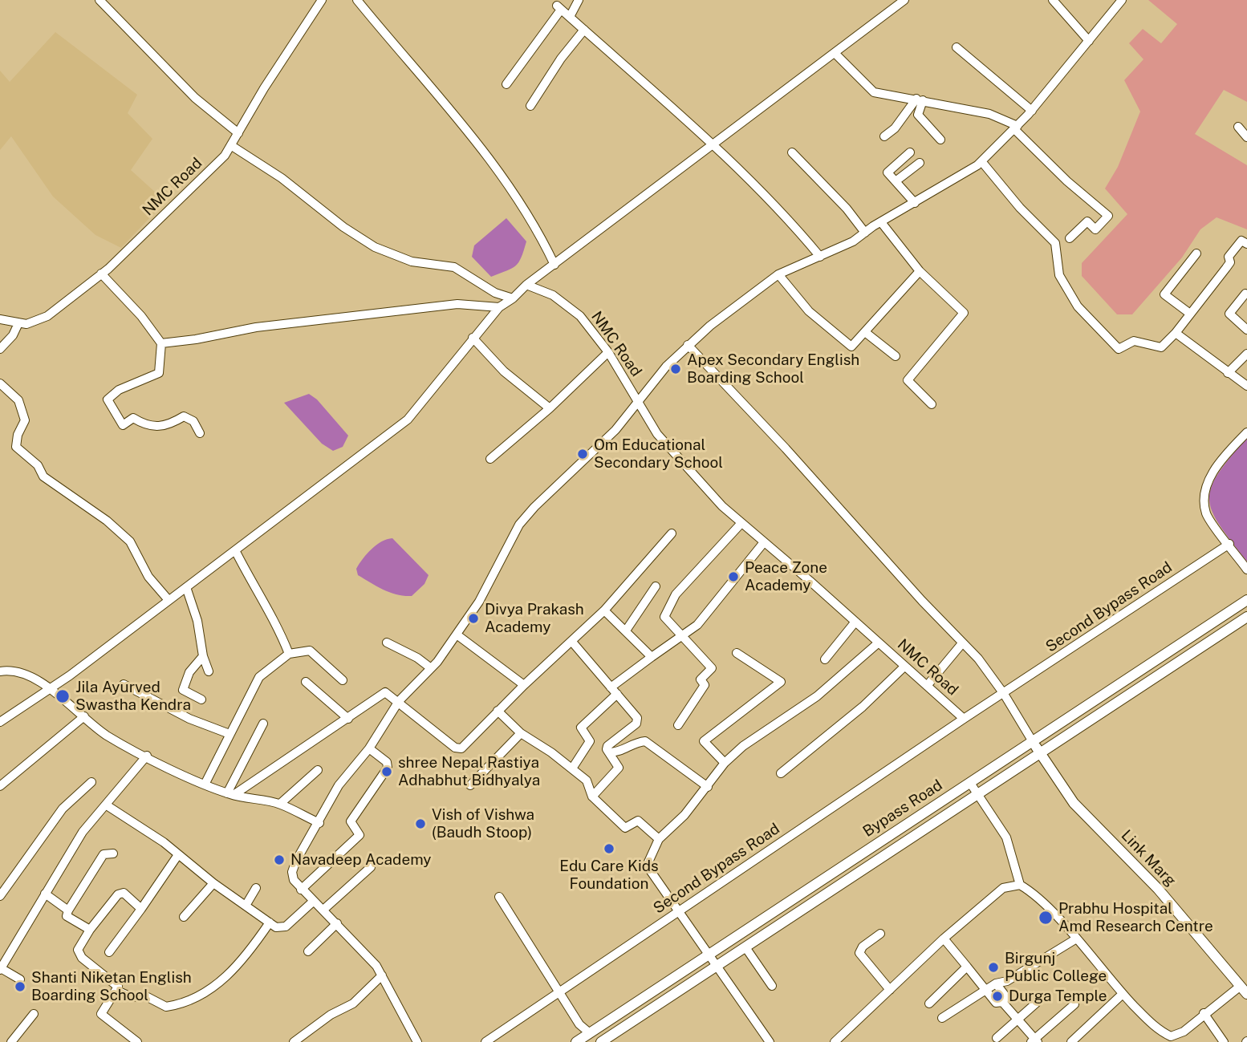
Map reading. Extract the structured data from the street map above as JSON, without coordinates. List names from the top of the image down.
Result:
{
  "streets": {
    "main road": ["Bypass Road", "Link Marg"],
    "street": ["NMC Road", "Second Bypass Road"]
  },
  "crossings": [
    ["NMC Road", "Second Bypass Road"],
    ["Bypass Road", "Link Marg"]
  ],
  "places": [
    "Apex Secondary English Boarding School",
    "Om Educational Secondary School",
    "Peace Zone Academy",
    "Divya Prakash Academy",
    "Jila Ayurved Swastha Kendra",
    "shree Nepal Rastiya Adhabhut Bidhyalya",
    "Vish of Vishwa (Baudh Stoop)",
    "Edu Care Kids Foundation",
    "Navadeep Academy",
    "Prabhu Hospital Amd Research Centre",
    "Birgunj Public College",
    "Shanti Niketan English Boarding School",
    "Durga Temple"
  ]
}
